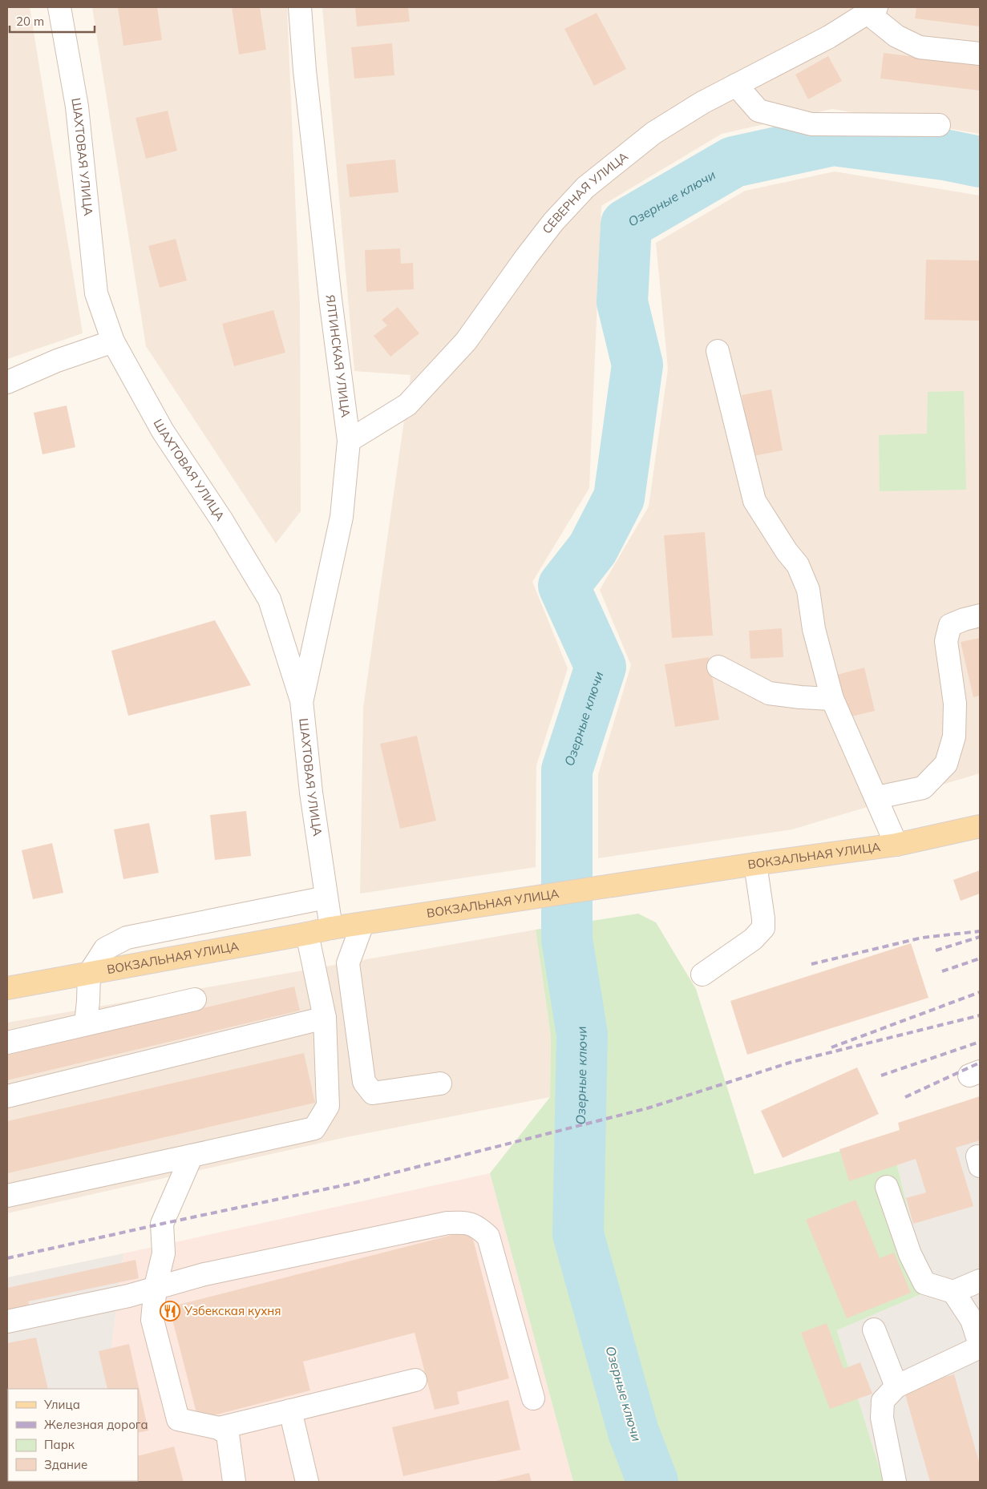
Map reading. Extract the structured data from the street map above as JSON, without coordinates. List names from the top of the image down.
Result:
{
  "streets": {
    "main road": ["ВОКЗАЛЬНАЯ УЛИЦА"],
    "street": ["ШАХТОВАЯ УЛИЦА", "СЕВЕРНАЯ УЛИЦА", "ЯЛТИНСКАЯ УЛИЦА"]
  },
  "crossings": [
    ["ШАХТОВАЯ УЛИЦА", "ЯЛТИНСКАЯ УЛИЦА"],
    ["ШАХТОВАЯ УЛИЦА", "ВОКЗАЛЬНАЯ УЛИЦА"],
    ["СЕВЕРНАЯ УЛИЦА", "ЯЛТИНСКАЯ УЛИЦА"]
  ],
  "water": ["Озерные ключи"],
  "places": {
    "restaurant": ["Узбекская кухня"]
  },
  "legend": [
    "Улица",
    "Железная дорога",
    "Парк",
    "Здание"
  ],
  "scale_bar": "20 m"
}
